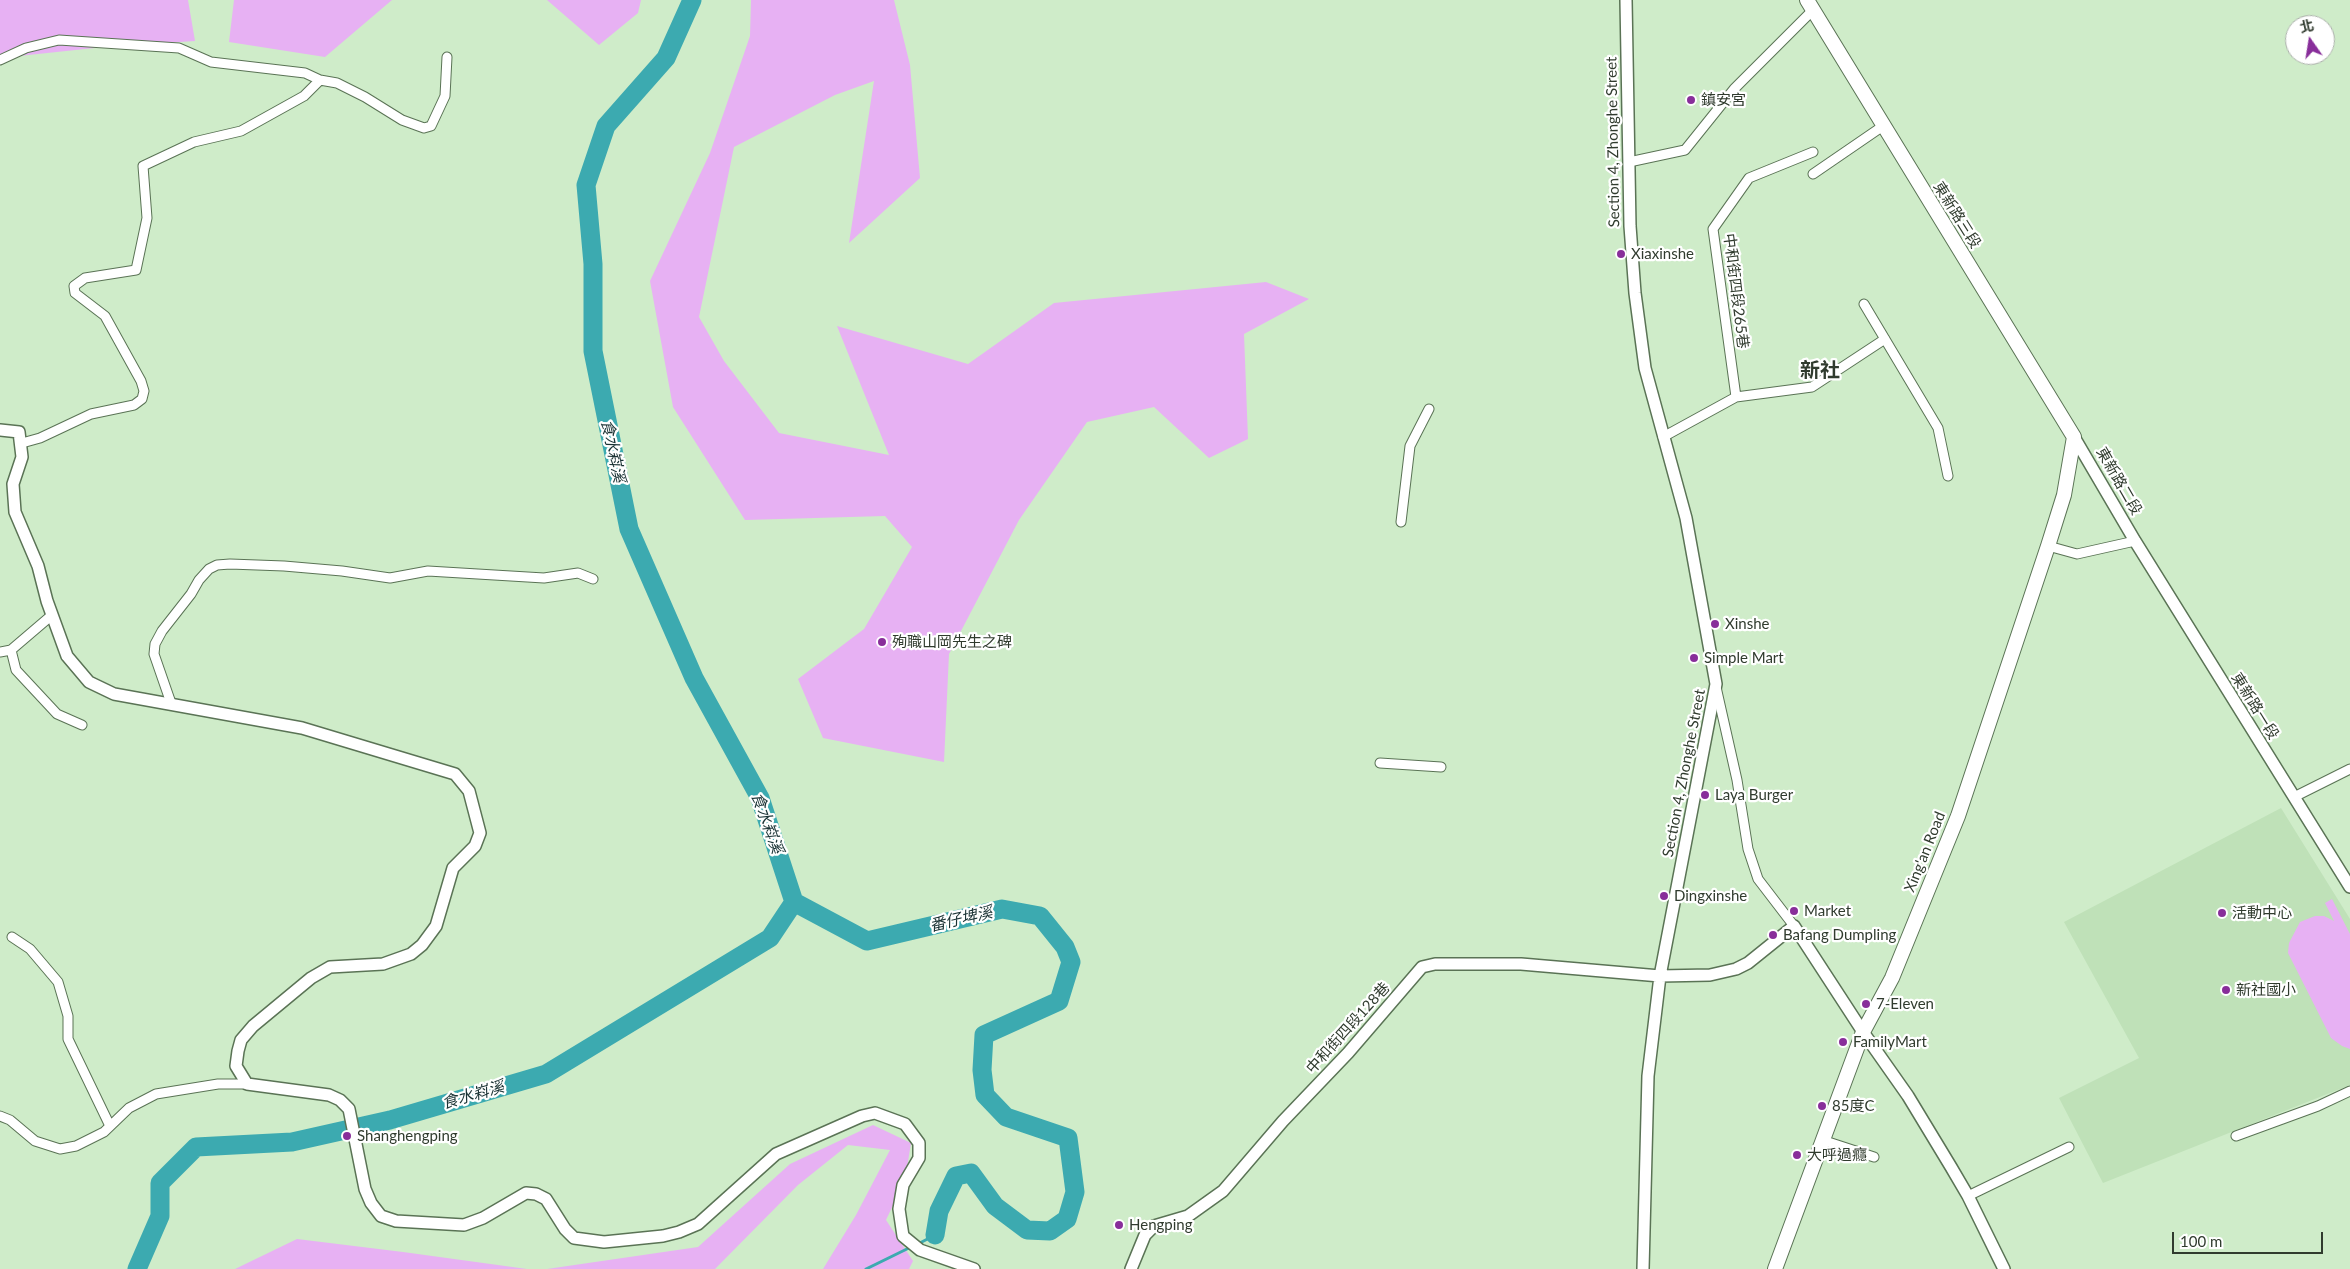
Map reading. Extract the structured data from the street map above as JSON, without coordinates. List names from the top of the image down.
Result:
{
  "streets": {
    "main road": ["東新路三段", "Xing'an Road"],
    "street": [
      "Section 4, Zhonghe Street",
      "中和街四段265巷",
      "東新路二段",
      "東新路一段",
      "中和街四段128巷"
    ]
  },
  "crossings": [
    ["Section 4, Zhonghe Street", "中和街四段128巷"],
    ["東新路三段", "東新路二段"],
    ["東新路三段", "Xing'an Road"],
    ["東新路二段", "東新路一段"],
    ["東新路二段", "Xing'an Road"]
  ],
  "districts": ["新社"],
  "water": ["食水嵙溪", "番仔埤溪"],
  "places": [
    "鎮安宮",
    "Xiaxinshe",
    "Xinshe",
    "殉職山岡先生之碑",
    "Simple Mart",
    "Laya Burger",
    "Dingxinshe",
    "Market",
    "活動中心",
    "Bafang Dumpling",
    "新社國小",
    "7-Eleven",
    "FamilyMart",
    "85度C",
    "Shanghengping",
    "大呼過癮",
    "Hengping"
  ],
  "scale_bar": "100 m",
  "north": "top"
}
